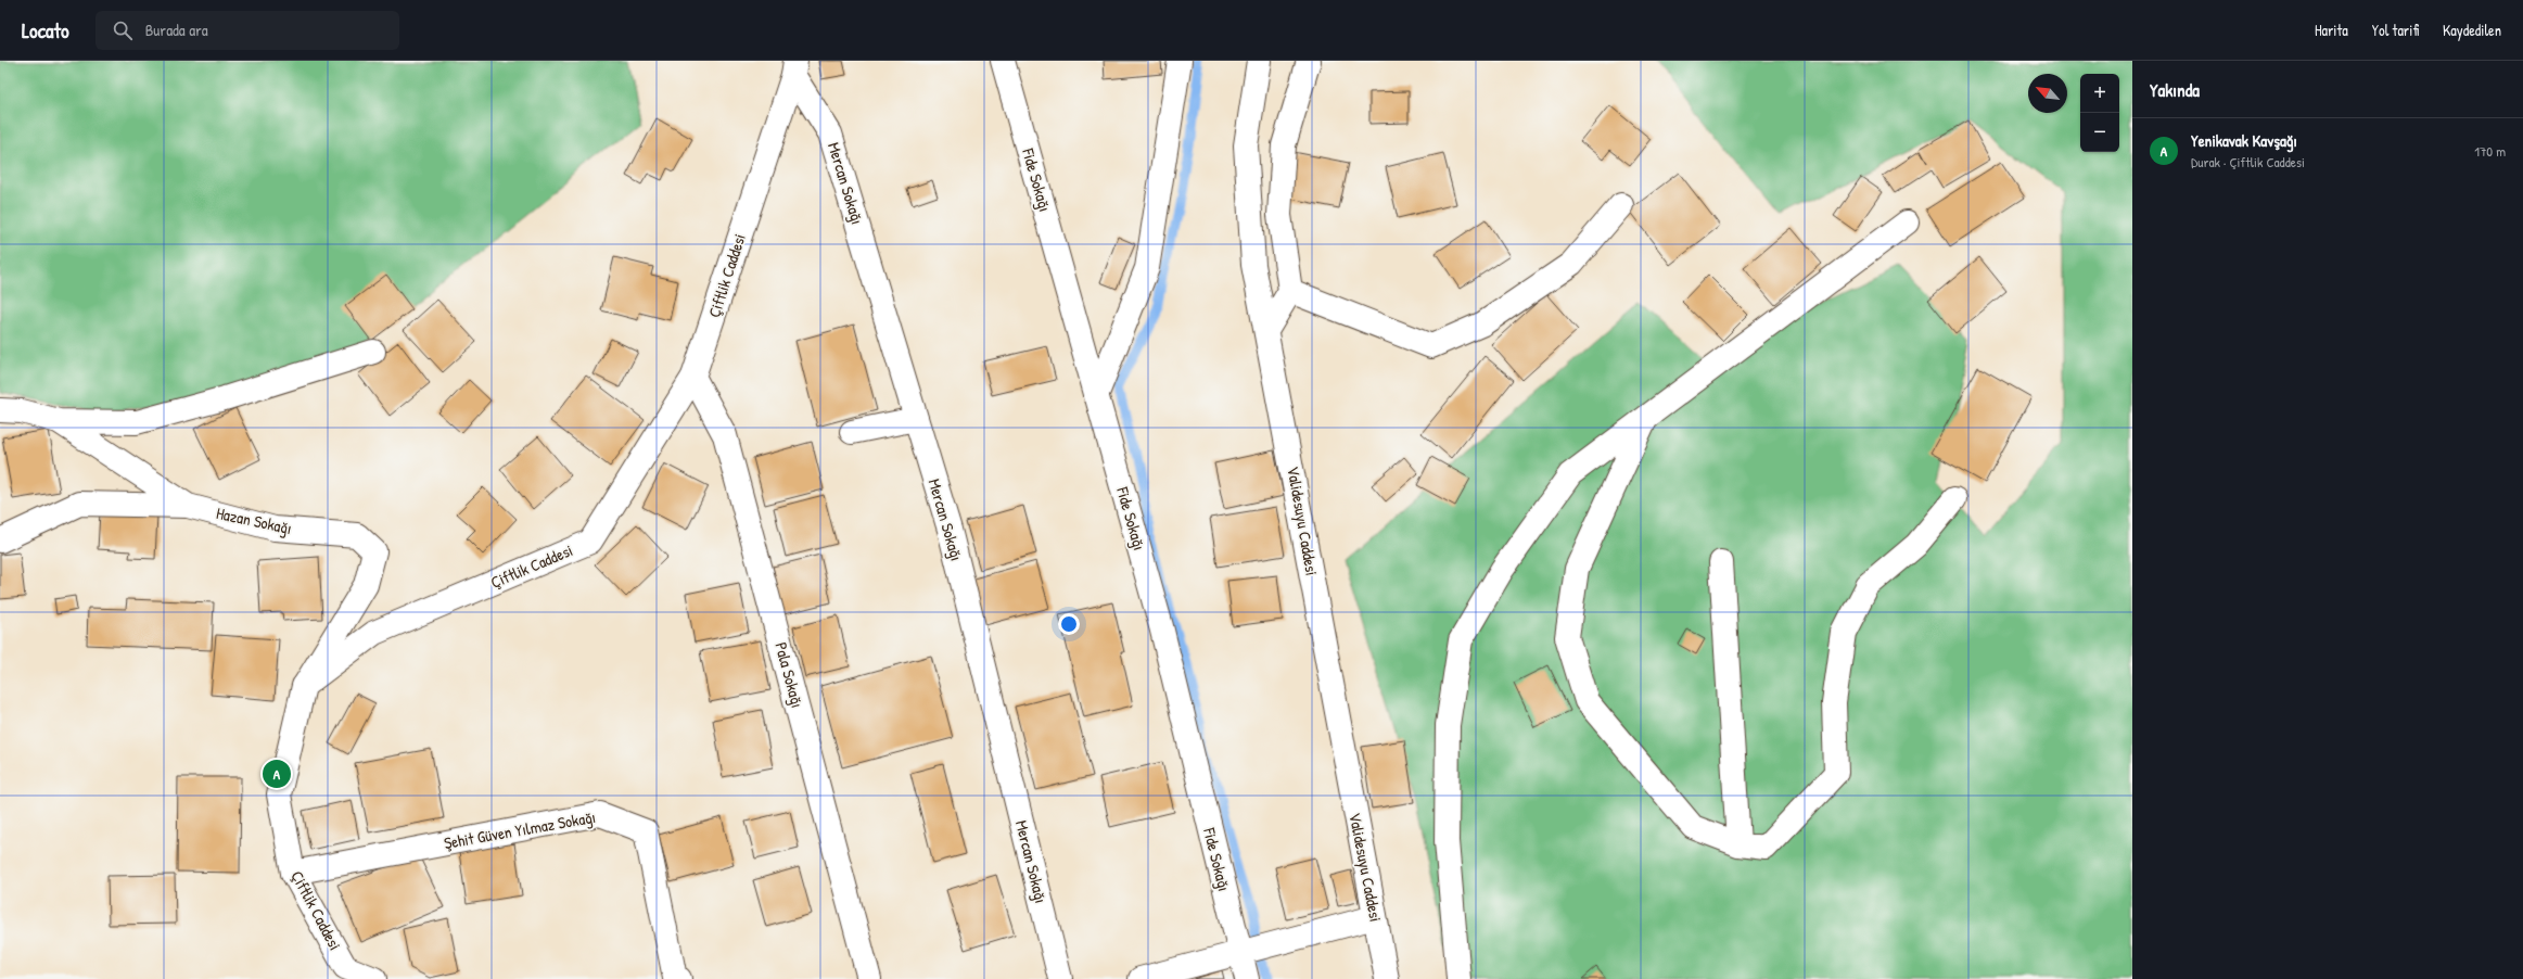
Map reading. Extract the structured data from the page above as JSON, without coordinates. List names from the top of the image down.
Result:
{
  "streets": {
    "street": [
      "Fide Sokağı",
      "Mercan Sokağı",
      "Çiftlik Caddesi",
      "Hazan Sokağı",
      "Validesuyu Caddesi",
      "Pala Sokağı",
      "Şehit Güven Yılmaz Sokağı"
    ]
  },
  "crossings": [
    ["Mercan Sokağı", "Çiftlik Caddesi"],
    ["Çiftlik Caddesi", "Hazan Sokağı"],
    ["Çiftlik Caddesi", "Pala Sokağı"],
    ["Çiftlik Caddesi", "Şehit Güven Yılmaz Sokağı"]
  ],
  "north": "top left",
  "page": {
    "header": "Locato",
    "search": "Burada ara",
    "nav": ["Harita", "Yol tarifi", "Kaydedilen"],
    "heading": "Yakında",
    "map_buttons": ["+", "−"],
    "list": [
      {
        "mark": "A",
        "name": "Yenikavak Kavşağı",
        "note": "Durak · Çiftlik Caddesi",
        "value": "170 m"
      }
    ],
    "pins": "A"
  }
}
